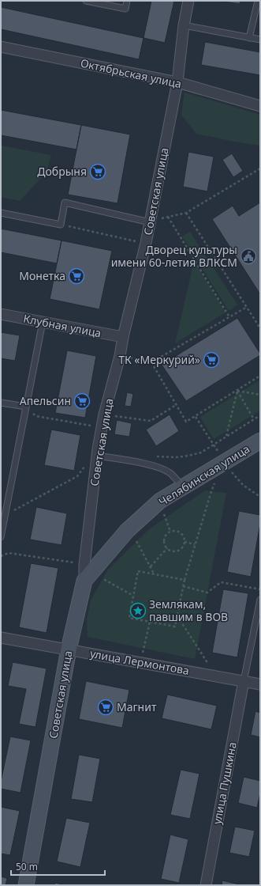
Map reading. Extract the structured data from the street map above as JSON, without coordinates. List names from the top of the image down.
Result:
{
  "streets": {
    "street": [
      "Октябрьская улица",
      "Советская улица",
      "Клубная улица",
      "Челябинская улица",
      "улица Лермонтова",
      "улица Пушкина"
    ]
  },
  "crossings": [
    ["Октябрьская улица", "Советская улица"],
    ["Советская улица", "Клубная улица"],
    ["Советская улица", "Челябинская улица"],
    ["Советская улица", "улица Лермонтова"],
    ["улица Лермонтова", "улица Пушкина"]
  ],
  "places": {
    "supermarket": [
      "Добрыня",
      "Монетка",
      "ТК «Меркурий»",
      "Апельсин",
      "Магнит"
    ],
    "public building": ["Дворец культуры имени 60-летия ВЛКСМ"],
    "place": ["Землякам, павшим в ВОВ"]
  },
  "scale_bar": "50 m"
}
